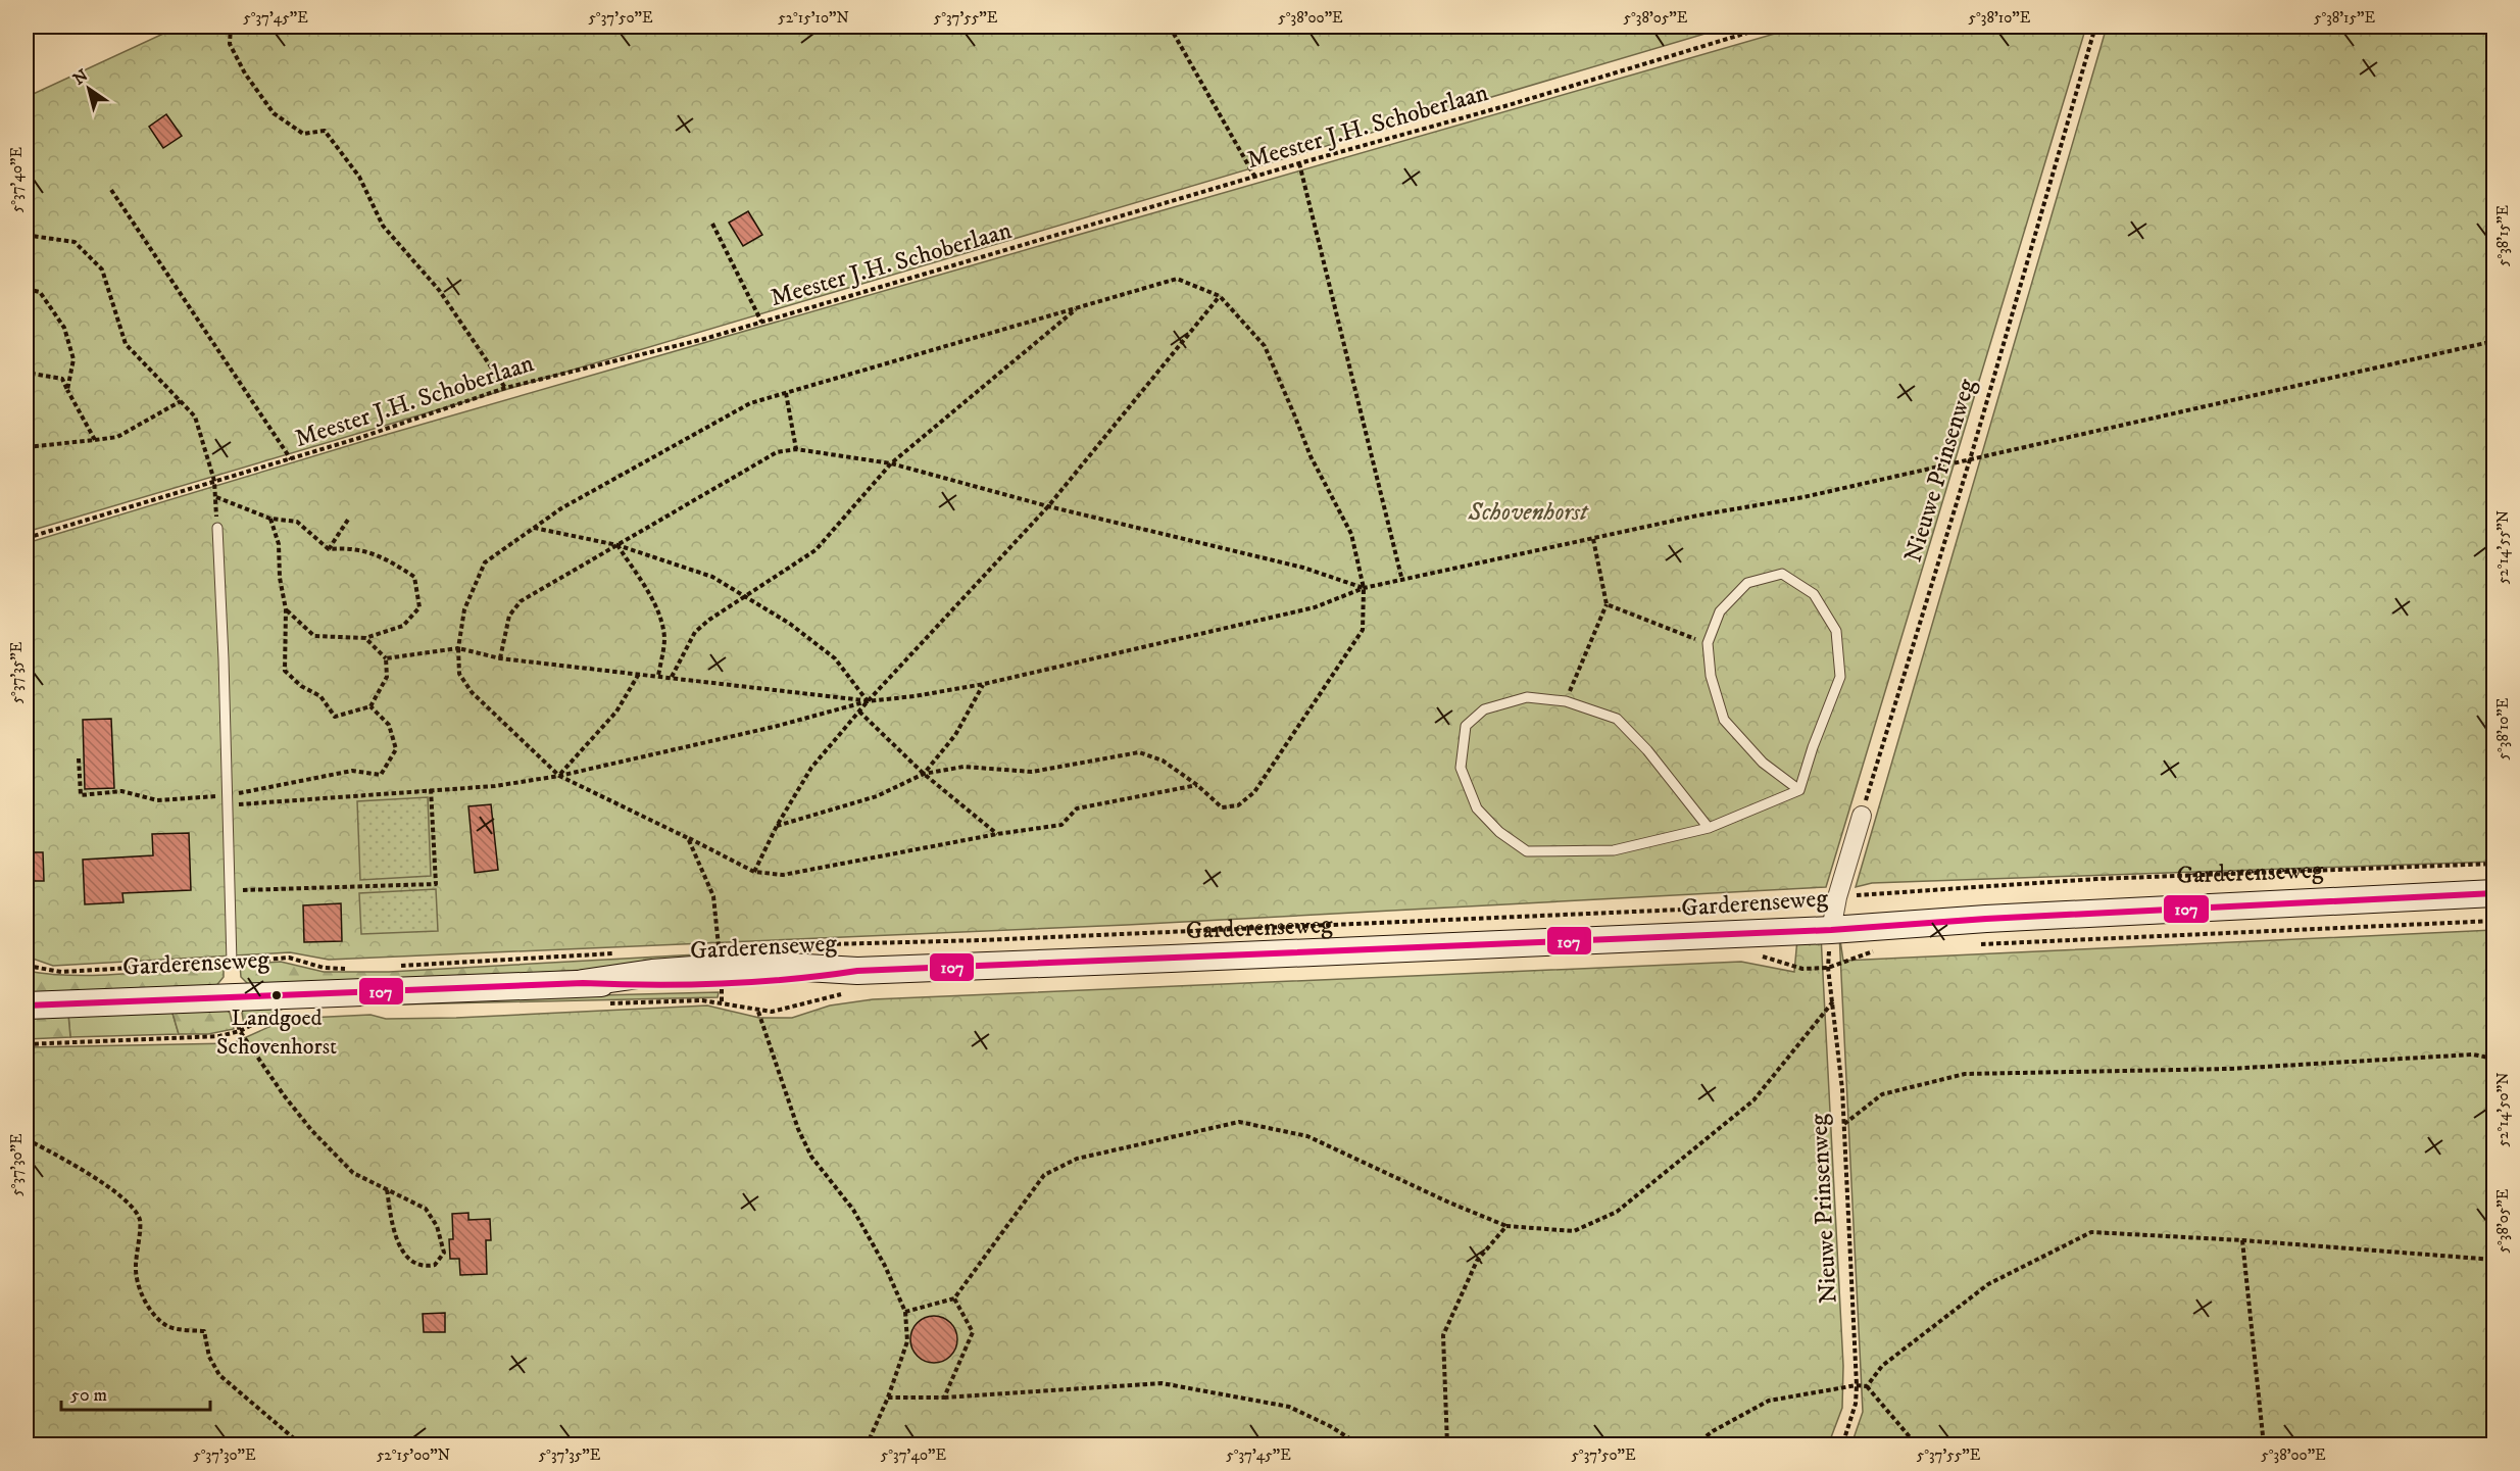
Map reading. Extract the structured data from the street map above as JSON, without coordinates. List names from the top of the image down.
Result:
{
  "streets": {
    "main road": ["Garderenseweg"],
    "path": ["Meester J.H. Schoberlaan", "Nieuwe Prinsenweg"]
  },
  "parks": ["Schovenhorst"],
  "places": ["Landgoed Schovenhorst"],
  "lines": ["transit line 107"],
  "scale_bar": "50 m",
  "north": "top left",
  "coordinates": [
    "5°37'45\"E",
    "5°37'50\"E",
    "52°15'10\"N",
    "5°37'55\"E",
    "5°38'00\"E",
    "5°38'05\"E",
    "5°38'10\"E",
    "5°38'15\"E",
    "5°37'40\"E",
    "52°14'55\"N",
    "5°37'35\"E",
    "52°14'50\"N",
    "5°37'30\"E",
    "52°15'00\"N"
  ]
}
